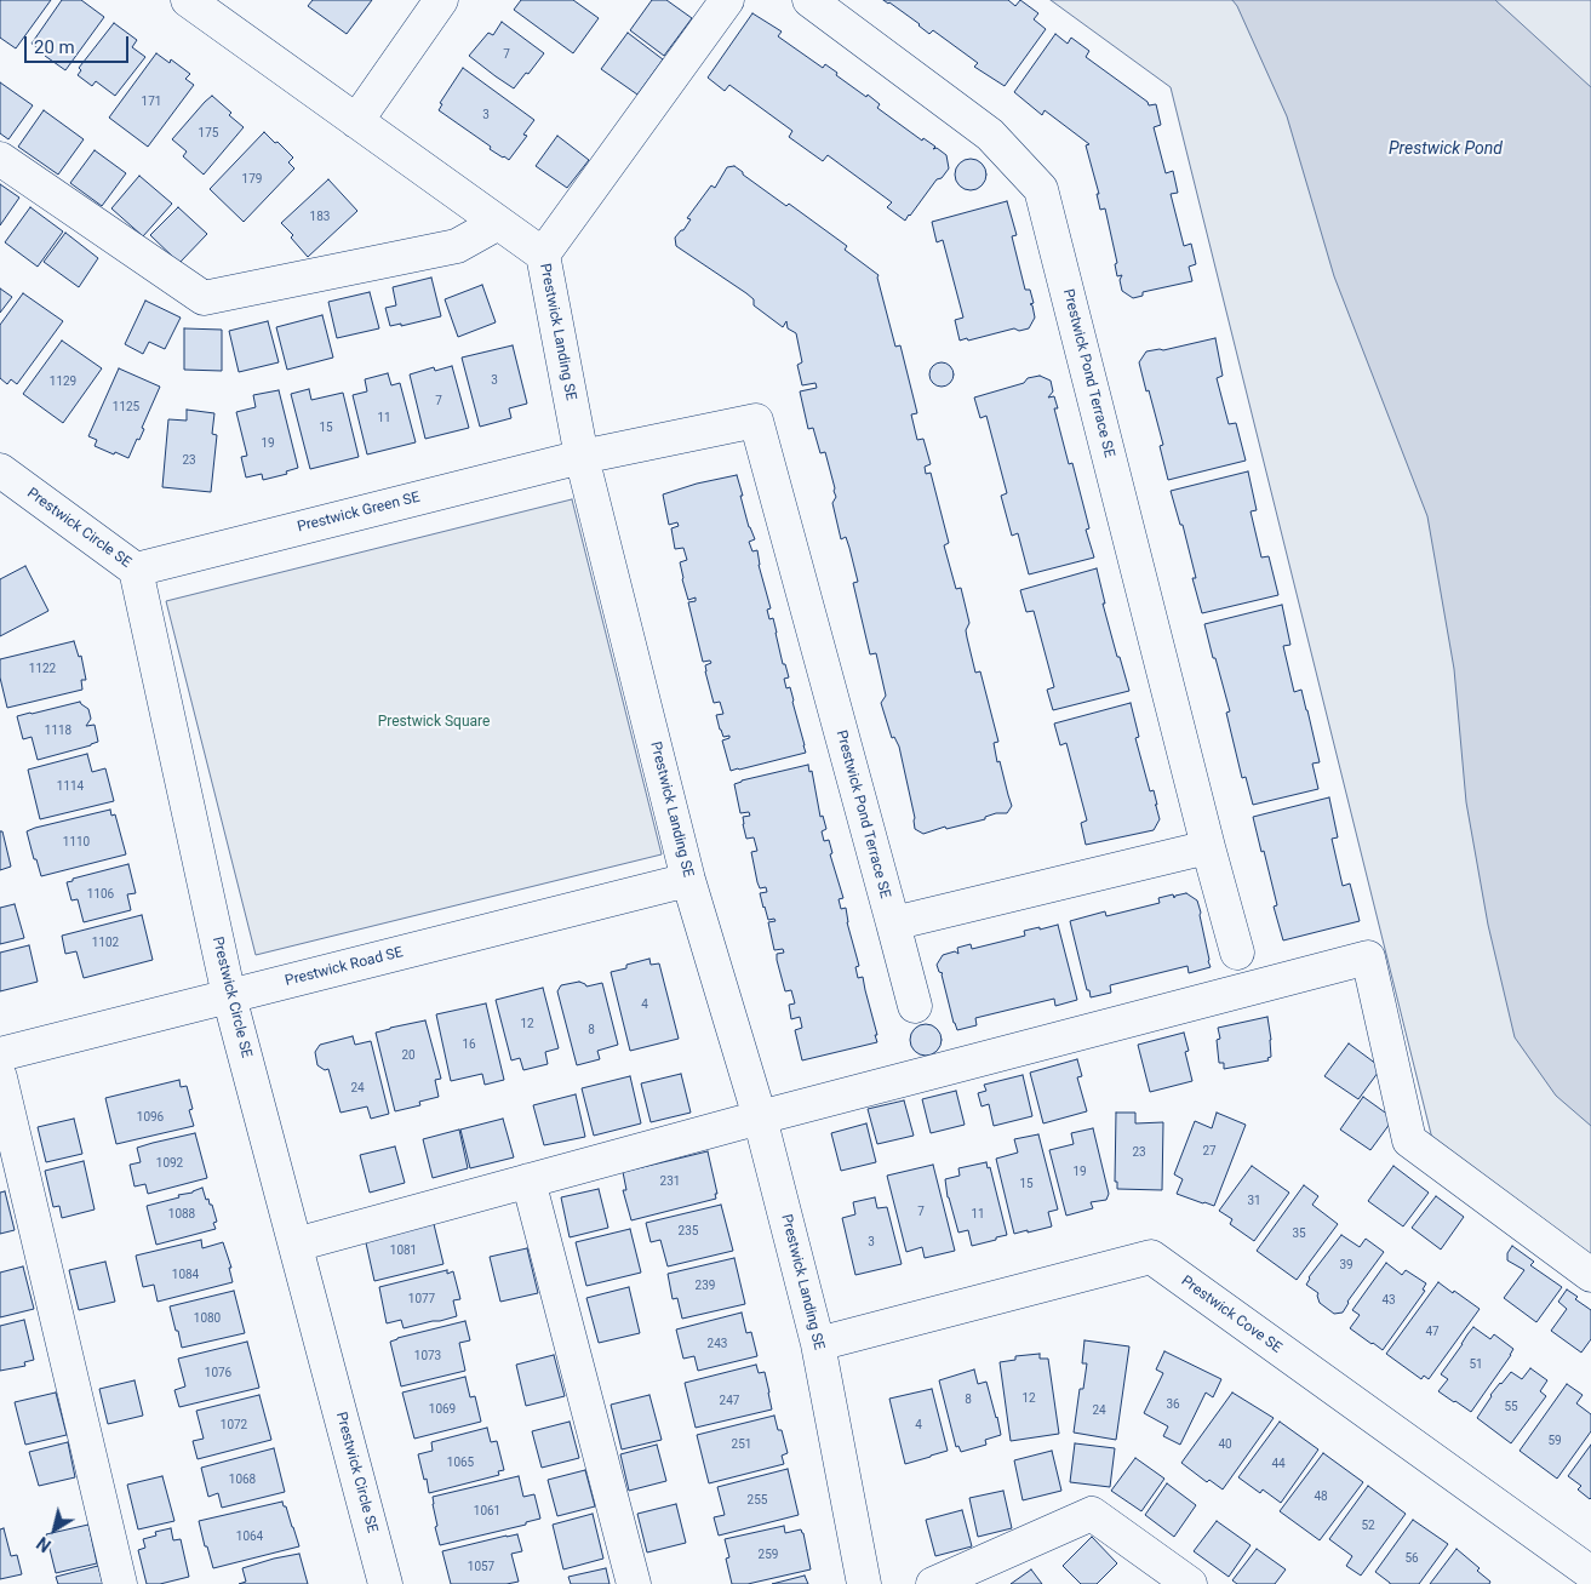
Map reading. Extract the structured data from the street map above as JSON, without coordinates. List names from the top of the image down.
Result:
{
  "streets": {
    "street": [
      "Prestwick Landing SE",
      "Prestwick Pond Terrace SE",
      "Prestwick Green SE",
      "Prestwick Circle SE",
      "Prestwick Road SE",
      "Prestwick Cove SE"
    ]
  },
  "crossings": [
    ["Prestwick Landing SE", "Prestwick Pond Terrace SE"],
    ["Prestwick Landing SE", "Prestwick Green SE"],
    ["Prestwick Landing SE", "Prestwick Road SE"],
    ["Prestwick Landing SE", "Prestwick Cove SE"],
    ["Prestwick Pond Terrace SE", "Prestwick Green SE"],
    ["Prestwick Green SE", "Prestwick Circle SE"],
    ["Prestwick Circle SE", "Prestwick Road SE"]
  ],
  "water": ["Prestwick Pond"],
  "parks": ["Prestwick Square"],
  "house_numbers": [
    "7",
    "171",
    "3",
    "175",
    "179",
    "183",
    "3",
    "1129",
    "7",
    "1125",
    "11",
    "15",
    "19",
    "23",
    "1122",
    "1118",
    "1114",
    "1110",
    "1106",
    "1102",
    "4",
    "12",
    "8",
    "16",
    "20",
    "24",
    "1096",
    "27",
    "23",
    "1092",
    "19",
    "231",
    "15",
    "31",
    "7",
    "1088",
    "11",
    "235",
    "35",
    "3",
    "1081",
    "39",
    "1084",
    "239",
    "1077",
    "43",
    "1080",
    "47",
    "243",
    "1073",
    "51",
    "1076",
    "12",
    "8",
    "247",
    "36",
    "55",
    "1069",
    "24",
    "1072",
    "4",
    "59",
    "251",
    "40",
    "1065",
    "44",
    "1068",
    "48",
    "255",
    "1061",
    "52",
    "1064",
    "259",
    "56",
    "1057"
  ],
  "scale_bar": "20 m",
  "north": "bottom left"
}
